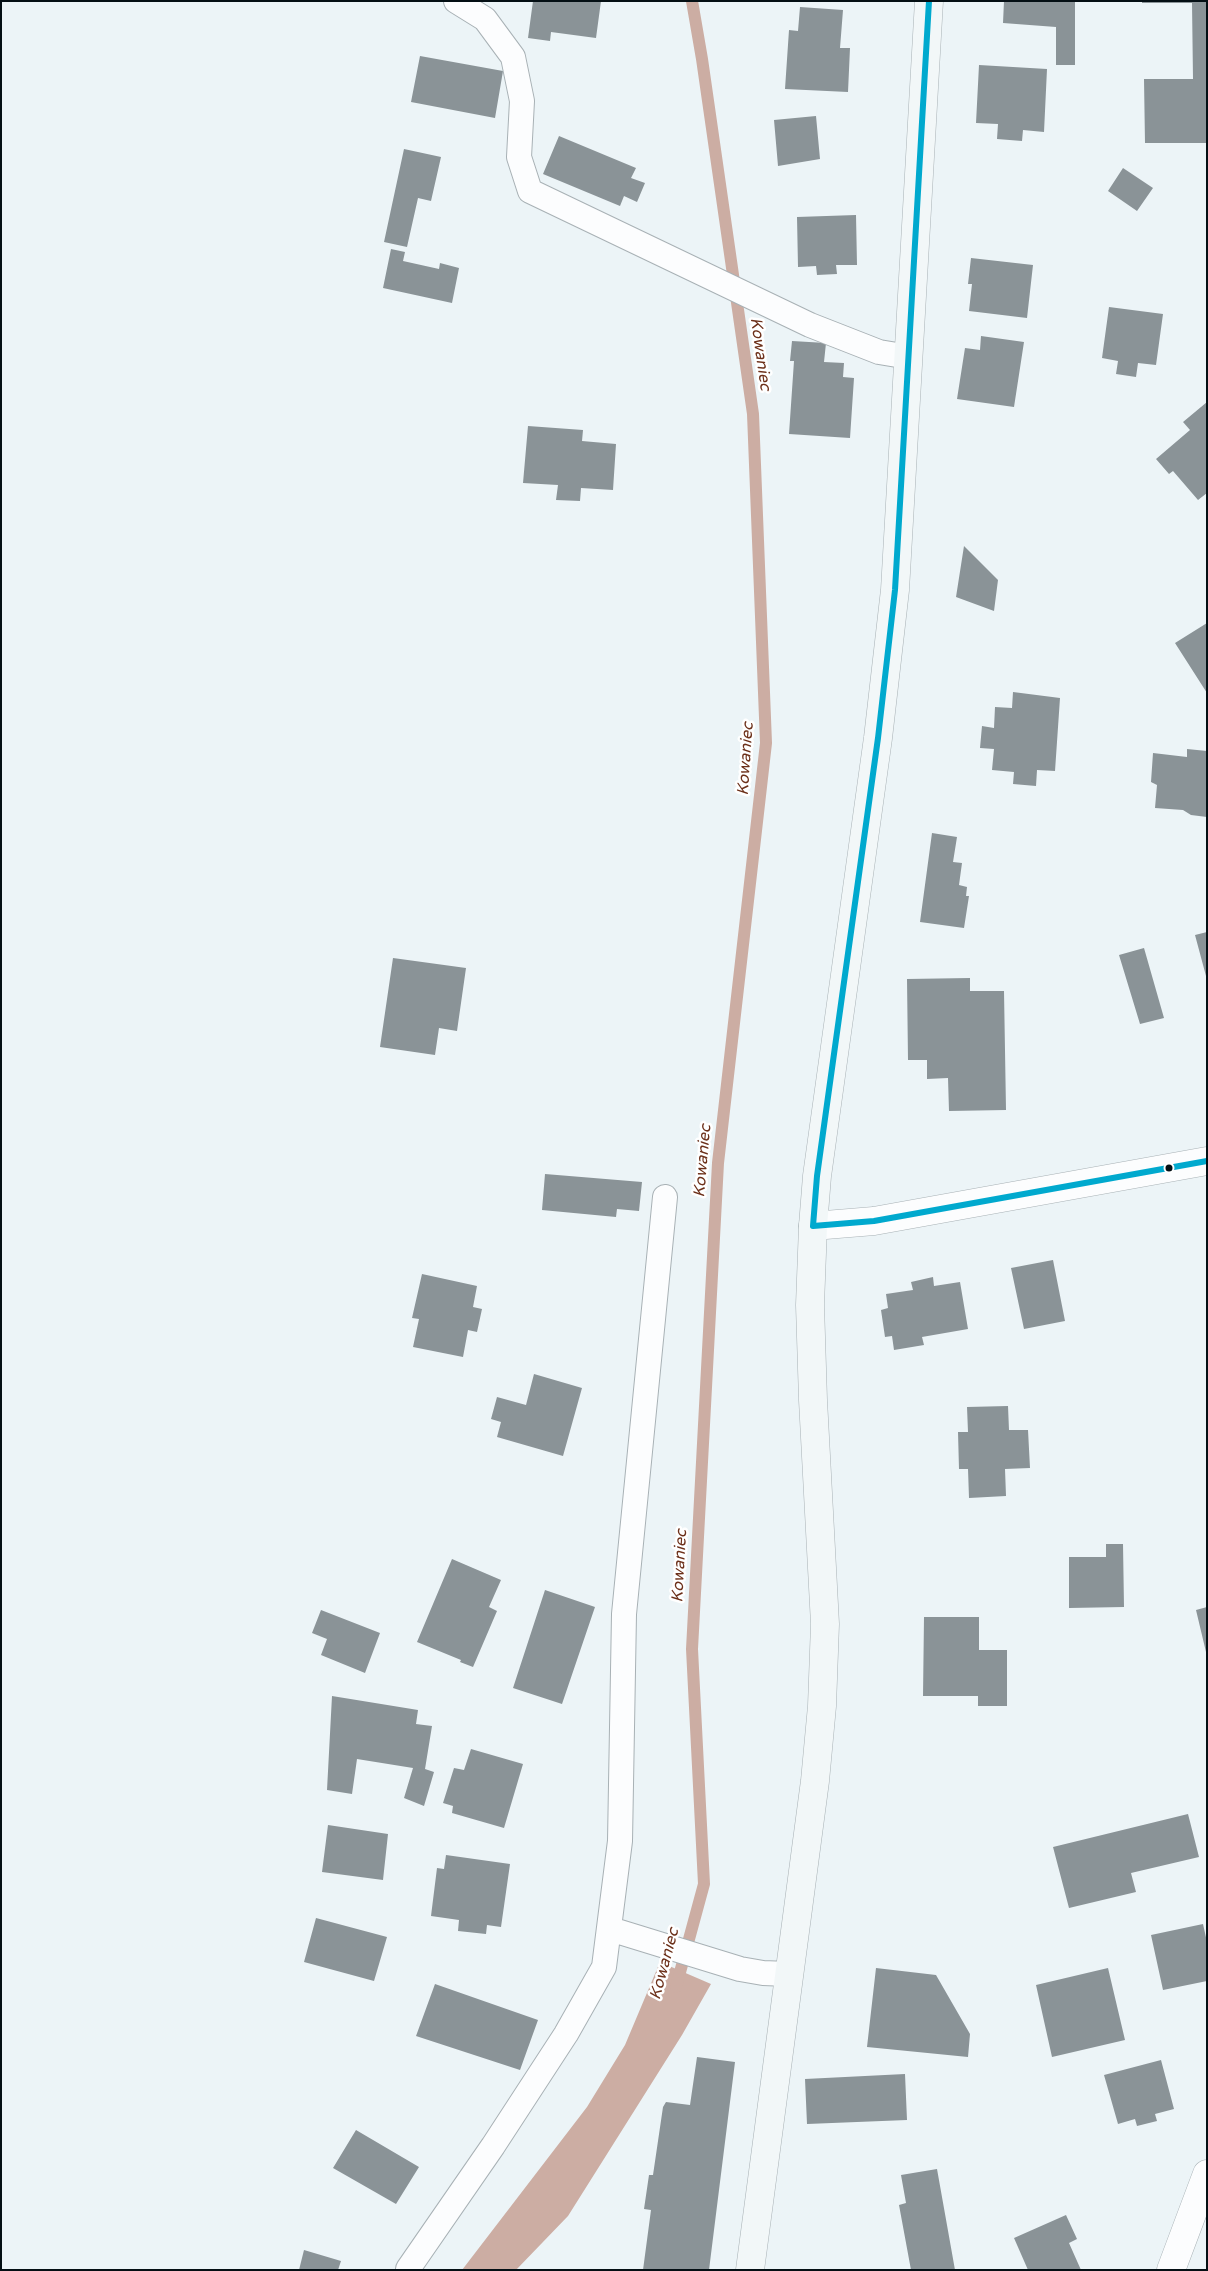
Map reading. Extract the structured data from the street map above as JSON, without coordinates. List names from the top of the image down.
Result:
{
  "water": ["Kowaniec"]
}
